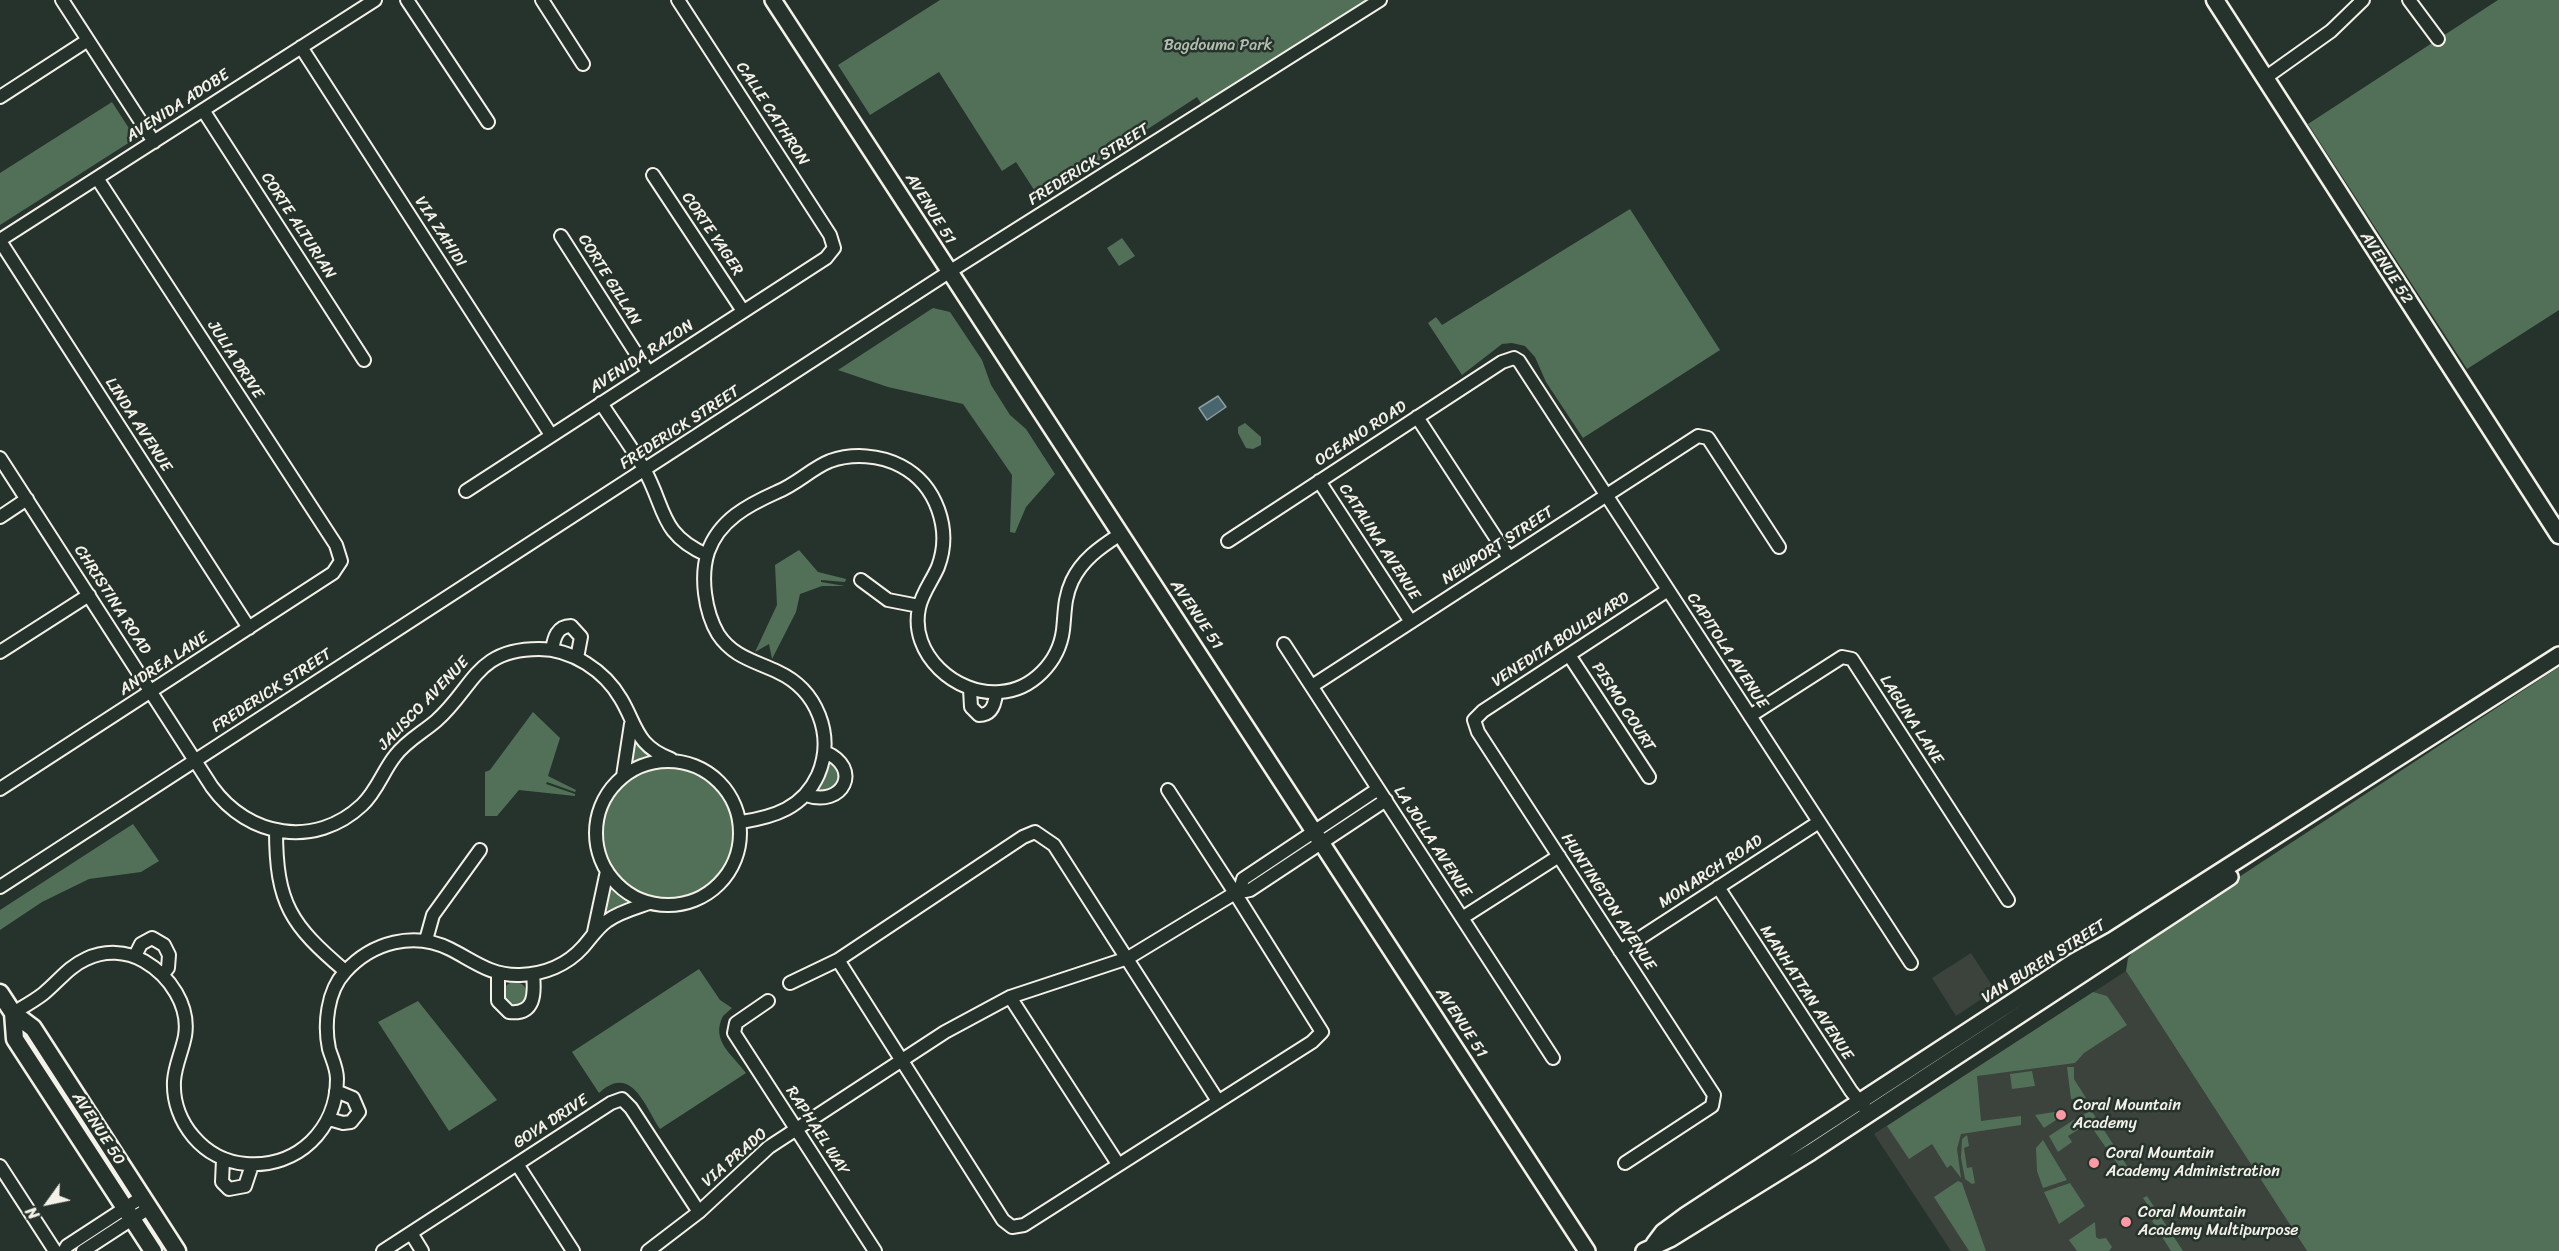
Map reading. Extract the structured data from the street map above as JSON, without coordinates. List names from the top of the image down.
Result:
{
  "streets": {
    "main road": ["AVENUE 52", "AVENUE 50"],
    "street": [
      "AVENIDA ADOBE",
      "CALLE CATHRON",
      "FREDERICK STREET",
      "AVENUE 51",
      "CORTE ALTURIAN",
      "VIA ZAHIDI",
      "CORTE YAGER",
      "CORTE GILLAN",
      "AVENIDA RAZON",
      "JULIA DRIVE",
      "LINDA AVENUE",
      "OCEANO ROAD",
      "CATALINA AVENUE",
      "NEWPORT STREET",
      "CHRISTINA ROAD",
      "VENEDITA BOULEVARD",
      "CAPITOLA AVENUE",
      "ANDREA LANE",
      "JALISCO AVENUE",
      "PISMO COURT",
      "LAGUNA LANE",
      "LA JOLLA AVENUE",
      "MONARCH ROAD",
      "HUNTINGTON AVENUE",
      "VAN BUREN STREET",
      "MANHATTAN AVENUE",
      "GOYA DRIVE",
      "RAPHAEL WAY",
      "VIA PRADO"
    ]
  },
  "crossings": [
    ["AVENIDA ADOBE", "CORTE ALTURIAN"],
    ["AVENIDA ADOBE", "VIA ZAHIDI"],
    ["AVENIDA ADOBE", "JULIA DRIVE"],
    ["AVENIDA ADOBE", "LINDA AVENUE"],
    ["CALLE CATHRON", "AVENIDA RAZON"],
    ["FREDERICK STREET", "AVENUE 51"],
    ["FREDERICK STREET", "CHRISTINA ROAD"],
    ["FREDERICK STREET", "JALISCO AVENUE"],
    ["AVENUE 51", "VIA PRADO"],
    ["VIA ZAHIDI", "AVENIDA RAZON"],
    ["CORTE YAGER", "AVENIDA RAZON"],
    ["CORTE GILLAN", "AVENIDA RAZON"],
    ["JULIA DRIVE", "ANDREA LANE"],
    ["LINDA AVENUE", "ANDREA LANE"],
    ["OCEANO ROAD", "CATALINA AVENUE"],
    ["OCEANO ROAD", "CAPITOLA AVENUE"],
    ["CATALINA AVENUE", "NEWPORT STREET"],
    ["NEWPORT STREET", "CAPITOLA AVENUE"],
    ["NEWPORT STREET", "LA JOLLA AVENUE"],
    ["CHRISTINA ROAD", "ANDREA LANE"],
    ["CHRISTINA ROAD", "JALISCO AVENUE"],
    ["VENEDITA BOULEVARD", "CAPITOLA AVENUE"],
    ["VENEDITA BOULEVARD", "PISMO COURT"],
    ["VENEDITA BOULEVARD", "HUNTINGTON AVENUE"],
    ["CAPITOLA AVENUE", "LAGUNA LANE"],
    ["CAPITOLA AVENUE", "MONARCH ROAD"],
    ["MONARCH ROAD", "HUNTINGTON AVENUE"],
    ["MONARCH ROAD", "MANHATTAN AVENUE"],
    ["VAN BUREN STREET", "MANHATTAN AVENUE"],
    ["GOYA DRIVE", "VIA PRADO"],
    ["RAPHAEL WAY", "VIA PRADO"]
  ],
  "parks": ["Bagdouma Park"],
  "places": ["Coral Mountain Academy", "Coral Mountain Academy Administration", "Coral Mountain Academy Multipurpose"],
  "north": "bottom left"
}
